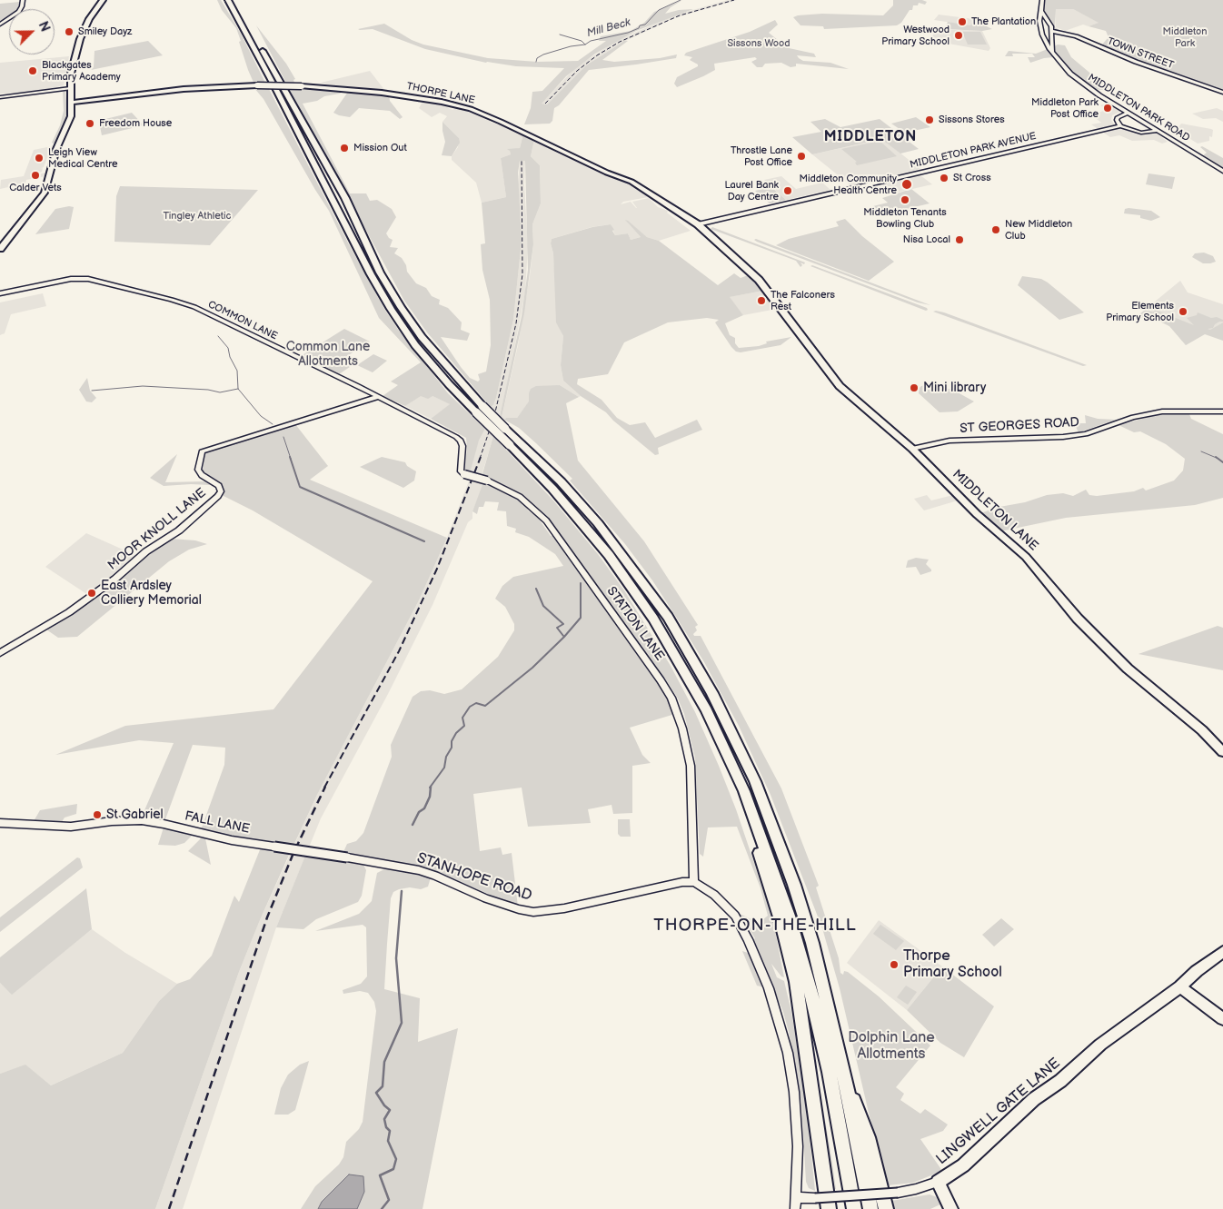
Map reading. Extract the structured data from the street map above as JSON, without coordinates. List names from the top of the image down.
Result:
{
  "streets": {
    "main road": ["THORPE LANE", "MIDDLETON LANE", "LINGWELL GATE LANE"],
    "street": [
      "TOWN STREET",
      "MIDDLETON PARK ROAD",
      "MIDDLETON PARK AVENUE",
      "COMMON LANE",
      "ST GEORGES ROAD",
      "MOOR KNOLL LANE",
      "STATION LANE",
      "FALL LANE",
      "STANHOPE ROAD"
    ]
  },
  "crossings": [
    ["THORPE LANE", "MIDDLETON PARK AVENUE"],
    ["THORPE LANE", "MIDDLETON LANE"],
    ["COMMON LANE", "MOOR KNOLL LANE"],
    ["COMMON LANE", "STATION LANE"],
    ["ST GEORGES ROAD", "MIDDLETON LANE"],
    ["STATION LANE", "STANHOPE ROAD"],
    ["FALL LANE", "STANHOPE ROAD"]
  ],
  "districts": ["MIDDLETON", "THORPE-ON-THE-HILL"],
  "water": ["Mill Beck"],
  "parks": [
    "Middleton Park",
    "Sissons Wood",
    "Tingley Athletic",
    "Common Lane Allotments",
    "Dolphin Lane Allotments"
  ],
  "places": [
    "The Plantation",
    "Smiley Dayz",
    "Westwood Primary School",
    "Blackgates Primary Academy",
    "Middleton Park Post Office",
    "Sissons Stores",
    "Freedom House",
    "Mission Out",
    "Throstle Lane Post Office",
    "Leigh View Medical Centre",
    "Calder Vets",
    "St Cross",
    "Middleton Community Health Centre",
    "Laurel Bank Day Centre",
    "Middleton Tenants Bowling Club",
    "New Middleton Club",
    "Nisa Local",
    "The Falconers Rest",
    "Elements Primary School",
    "Mini library",
    "East Ardsley Colliery Memorial",
    "St Gabriel",
    "Thorpe Primary School"
  ],
  "north": "top right"
}
